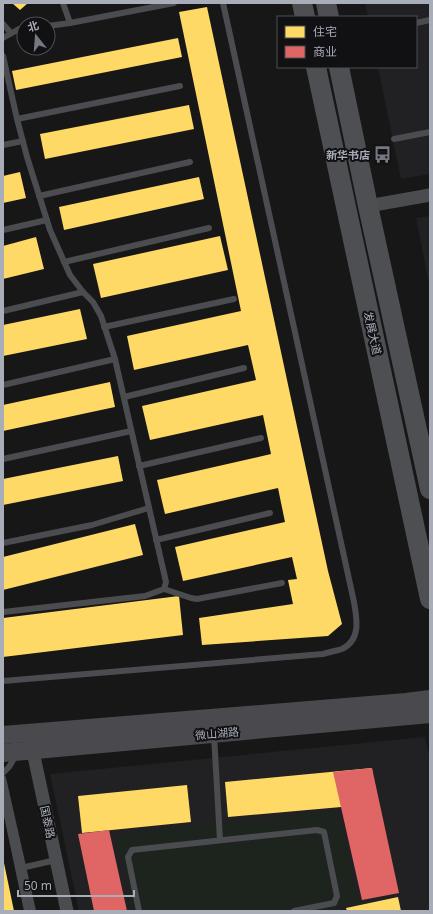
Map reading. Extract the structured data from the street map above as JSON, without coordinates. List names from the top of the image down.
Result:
{
  "streets": {
    "main road": ["发展大道"],
    "street": ["微山湖路", "国泰路"]
  },
  "crossings": [
    ["微山湖路", "国泰路"]
  ],
  "places": {
    "bus stop": ["新华书店"]
  },
  "legend": ["住宅", "商业"],
  "scale_bar": "50 m",
  "north": "top"
}
